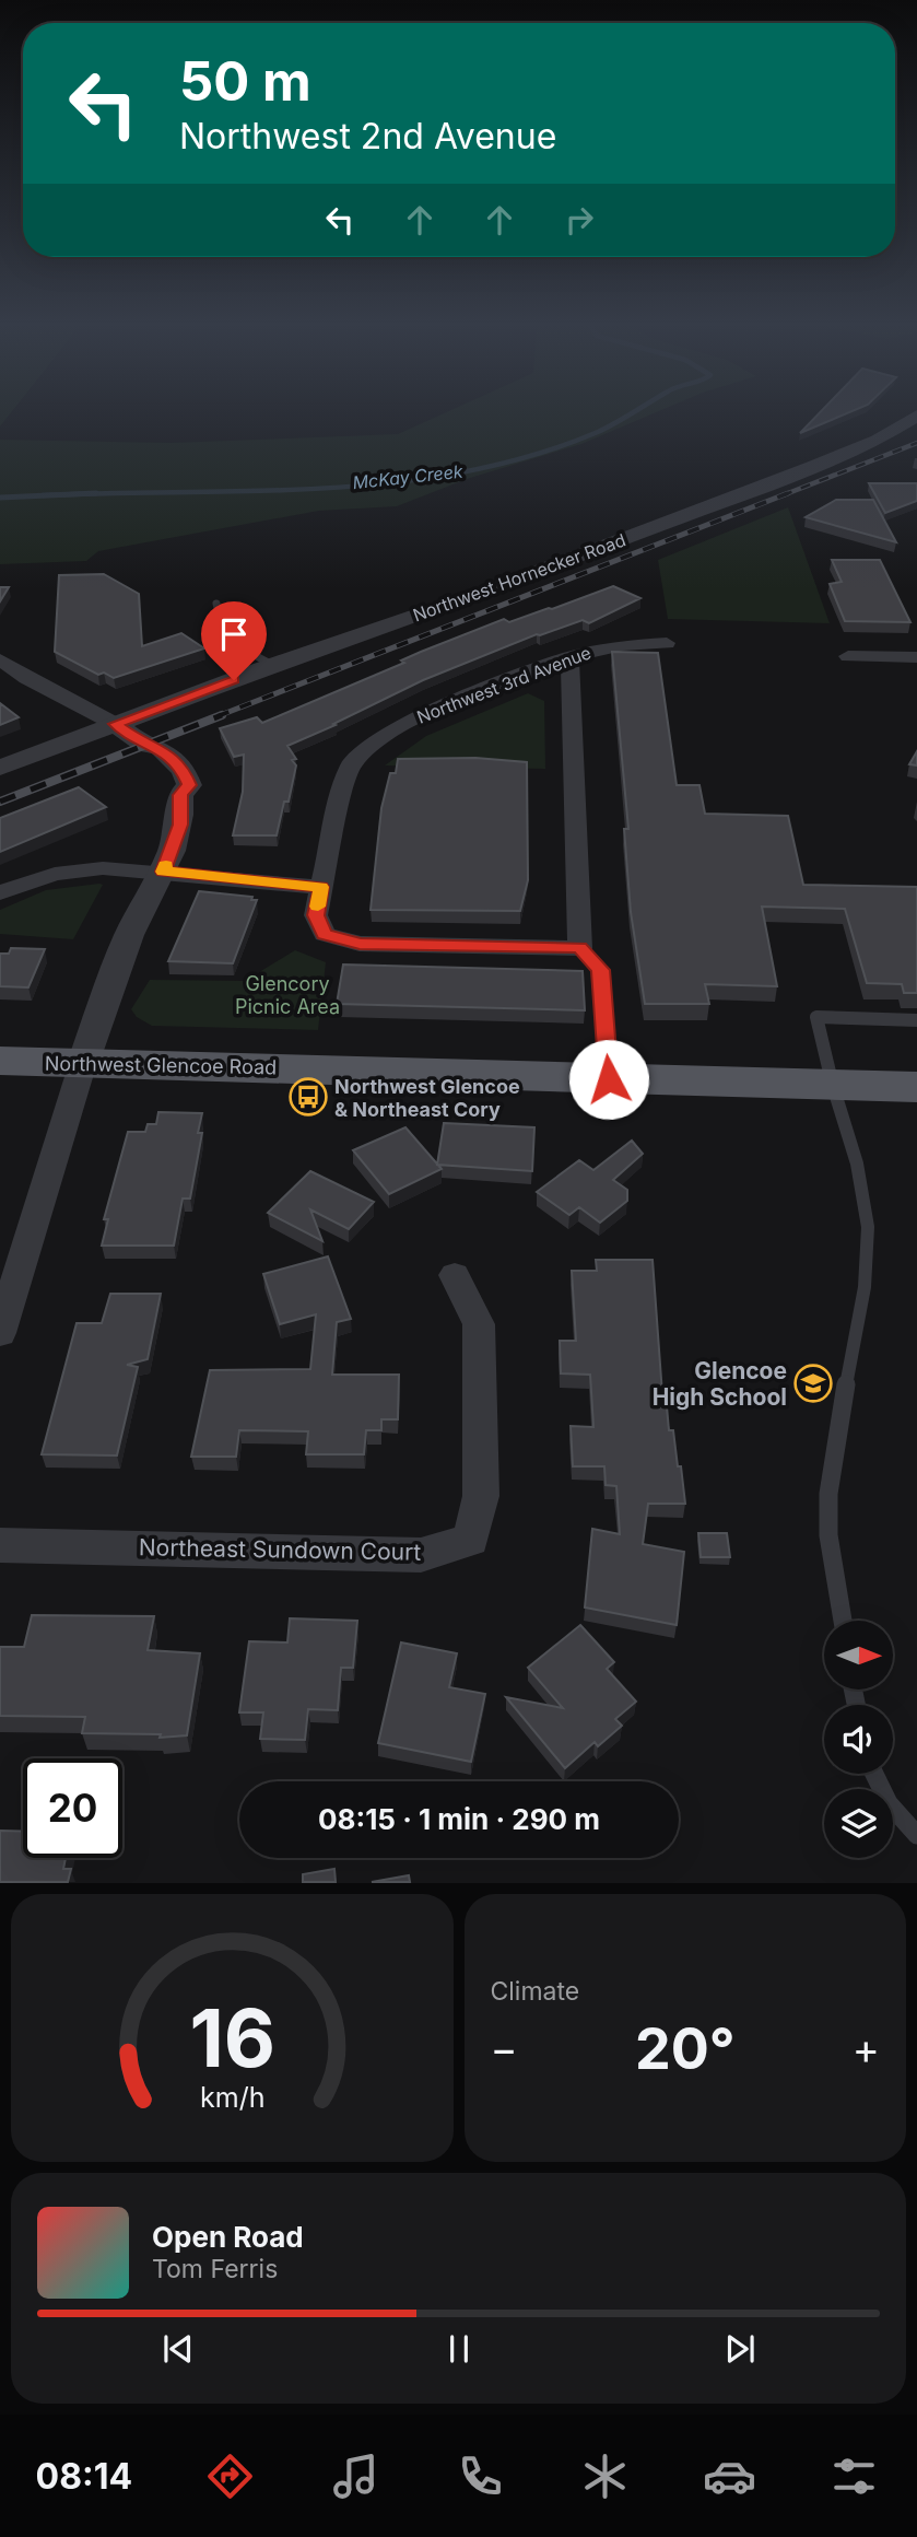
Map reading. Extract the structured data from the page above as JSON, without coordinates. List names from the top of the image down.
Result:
{
  "streets": {
    "main road": ["Northwest Glencoe Road"],
    "street": ["Northwest Hornecker Road", "Northwest 3rd Avenue", "Northeast Sundown Court"]
  },
  "water": ["McKay Creek"],
  "parks": ["Glencory Picnic Area"],
  "places": {
    "bus stop": ["Northwest Glencoe & Northeast Cory"],
    "school or university": ["Glencoe High School"]
  },
  "north": "right",
  "page": {
    "turn": ["50 m", "Northwest 2nd Avenue"],
    "limit": "20",
    "trip": "08:15 · 1 min · 290 m",
    "tile": "Climate",
    "heat": ["−", "20°", "+"],
    "song": ["Open Road", "Tom Ferris"],
    "tabs": "08:14",
    "gauge": ["16", "km/h"]
  }
}
